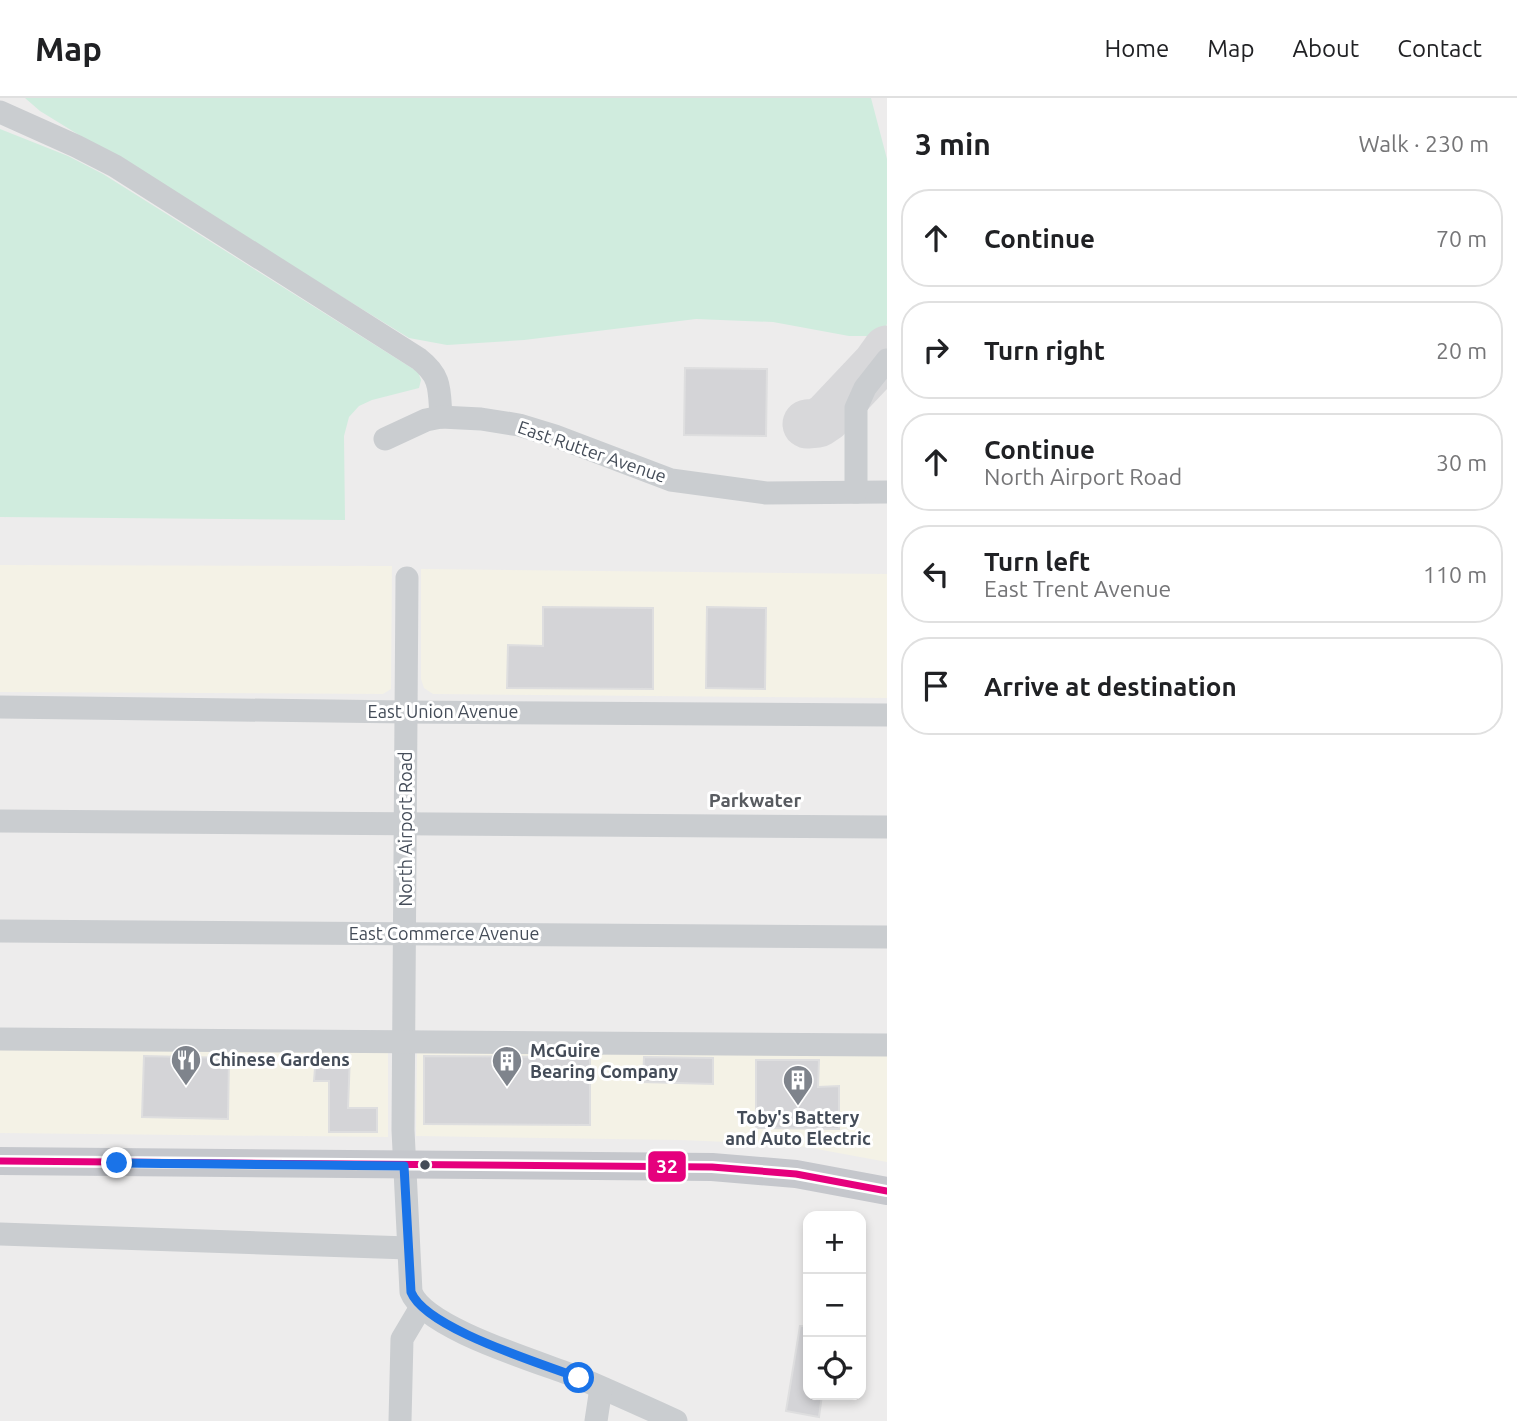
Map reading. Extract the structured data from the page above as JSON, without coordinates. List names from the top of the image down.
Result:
{
  "streets": {
    "street": [
      "East Rutter Avenue",
      "East Union Avenue",
      "North Airport Road",
      "East Commerce Avenue"
    ]
  },
  "crossings": [
    ["East Union Avenue", "North Airport Road"],
    ["North Airport Road", "East Commerce Avenue"]
  ],
  "districts": ["Parkwater"],
  "places": {
    "restaurant": ["Chinese Gardens"],
    "building": ["McGuire Bearing Company", "Toby's Battery and Auto Electric"]
  },
  "lines": ["transit line 32"],
  "page": {
    "header": "Map",
    "nav": [
      "Home",
      "Map",
      "About",
      "Contact"
    ],
    "heading": ["3 min", "Walk · 230 m"],
    "list": [
      ["Continue", "70 m"],
      ["Turn right", "20 m"],
      ["Continue", "North Airport Road", "30 m"],
      ["Turn left", "East Trent Avenue", "110 m"],
      "Arrive at destination"
    ],
    "map_buttons": ["+", "−"]
  }
}
